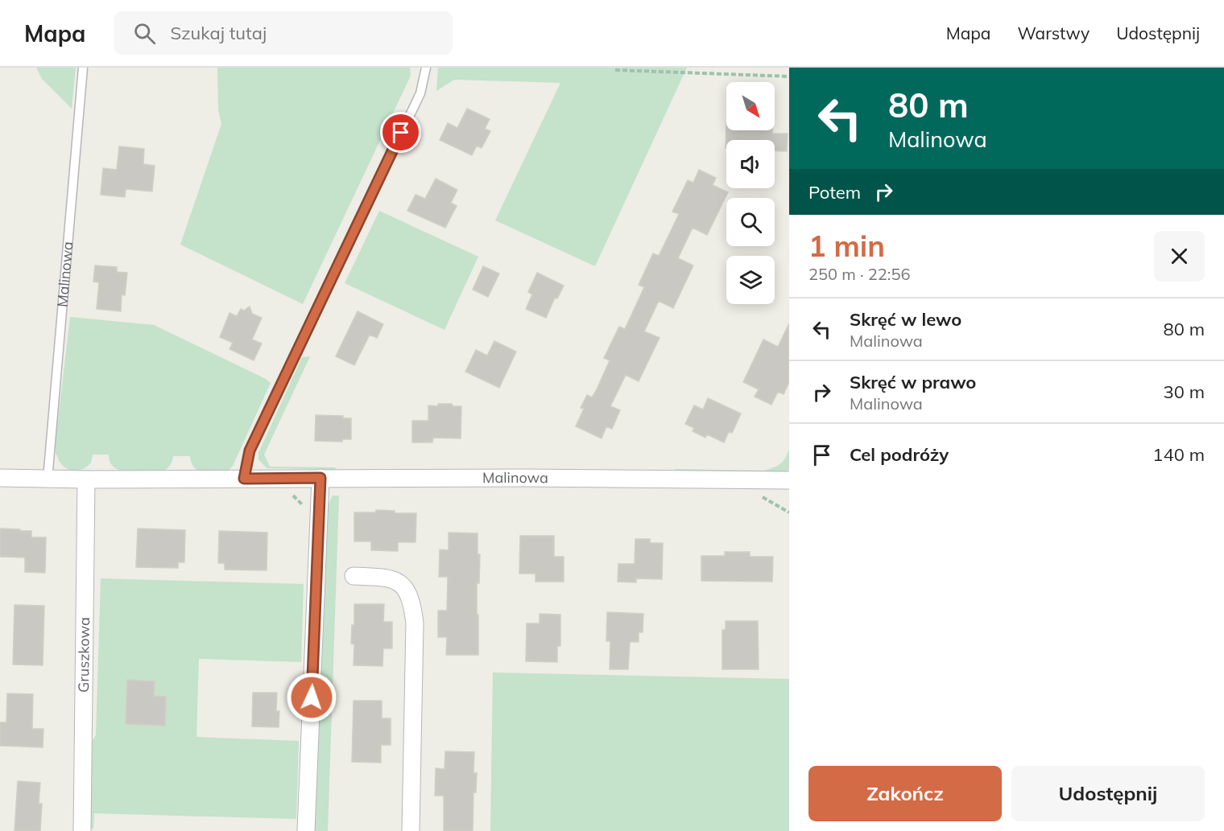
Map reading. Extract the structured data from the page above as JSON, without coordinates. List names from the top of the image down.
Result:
{
  "streets": {
    "street": ["Malinowa", "Gruszkowa"]
  },
  "crossings": [
    ["Malinowa", "Gruszkowa"]
  ],
  "north": "bottom right",
  "page": {
    "header": "Mapa",
    "search": "Szukaj tutaj",
    "nav": ["Mapa", "Warstwy", "Udostępnij"],
    "turn": ["80 m", "Malinowa"],
    "then": "Potem",
    "heading": ["1 min", "250 m · 22:56"],
    "list": [
      {
        "name": "Skręć w lewo",
        "note": "Malinowa",
        "value": "80 m"
      },
      {
        "name": "Skręć w prawo",
        "note": "Malinowa",
        "value": "30 m"
      },
      {
        "name": "Cel podróży",
        "value": "140 m"
      }
    ],
    "buttons": ["Zakończ", "Udostępnij"]
  }
}
